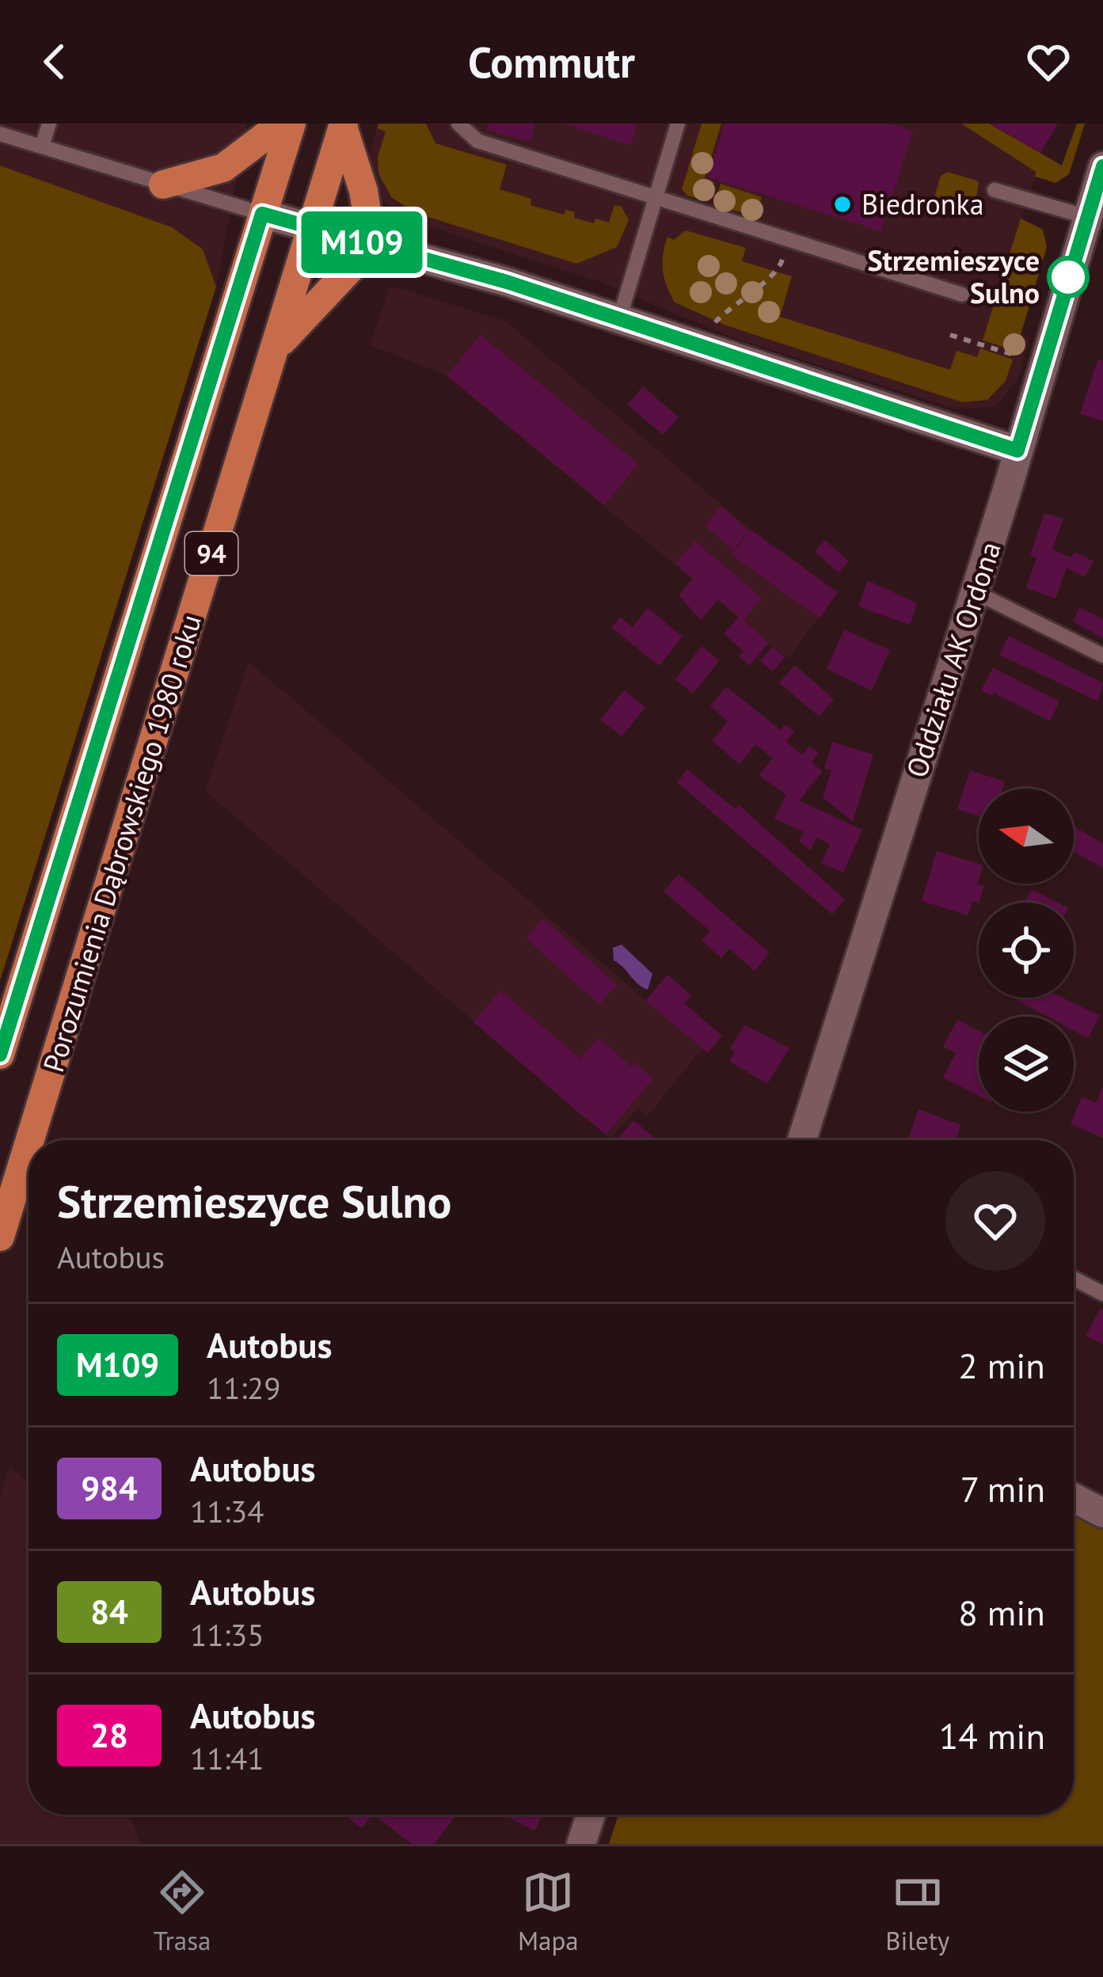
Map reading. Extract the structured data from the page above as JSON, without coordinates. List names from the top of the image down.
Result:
{
  "streets": {
    "main road": ["94", "Porozumienia Dąbrowskiego 1980 roku"],
    "street": ["Oddziału AK Ordona"]
  },
  "places": ["Biedronka", "Strzemieszyce Sulno"],
  "lines": ["bus line M109"],
  "north": "left",
  "page": {
    "header": "Commutr",
    "on_map": "M109",
    "heading": ["Strzemieszyce Sulno", "Autobus"],
    "list": [
      {
        "mark": "M109",
        "name": "Autobus",
        "note": "11:29",
        "value": "2 min"
      },
      {
        "mark": "984",
        "name": "Autobus",
        "note": "11:34",
        "value": "7 min"
      },
      {
        "mark": "84",
        "name": "Autobus",
        "note": "11:35",
        "value": "8 min"
      },
      {
        "mark": "28",
        "name": "Autobus",
        "note": "11:41",
        "value": "14 min"
      }
    ],
    "tabs": ["Trasa", "Mapa", "Bilety"]
  }
}
